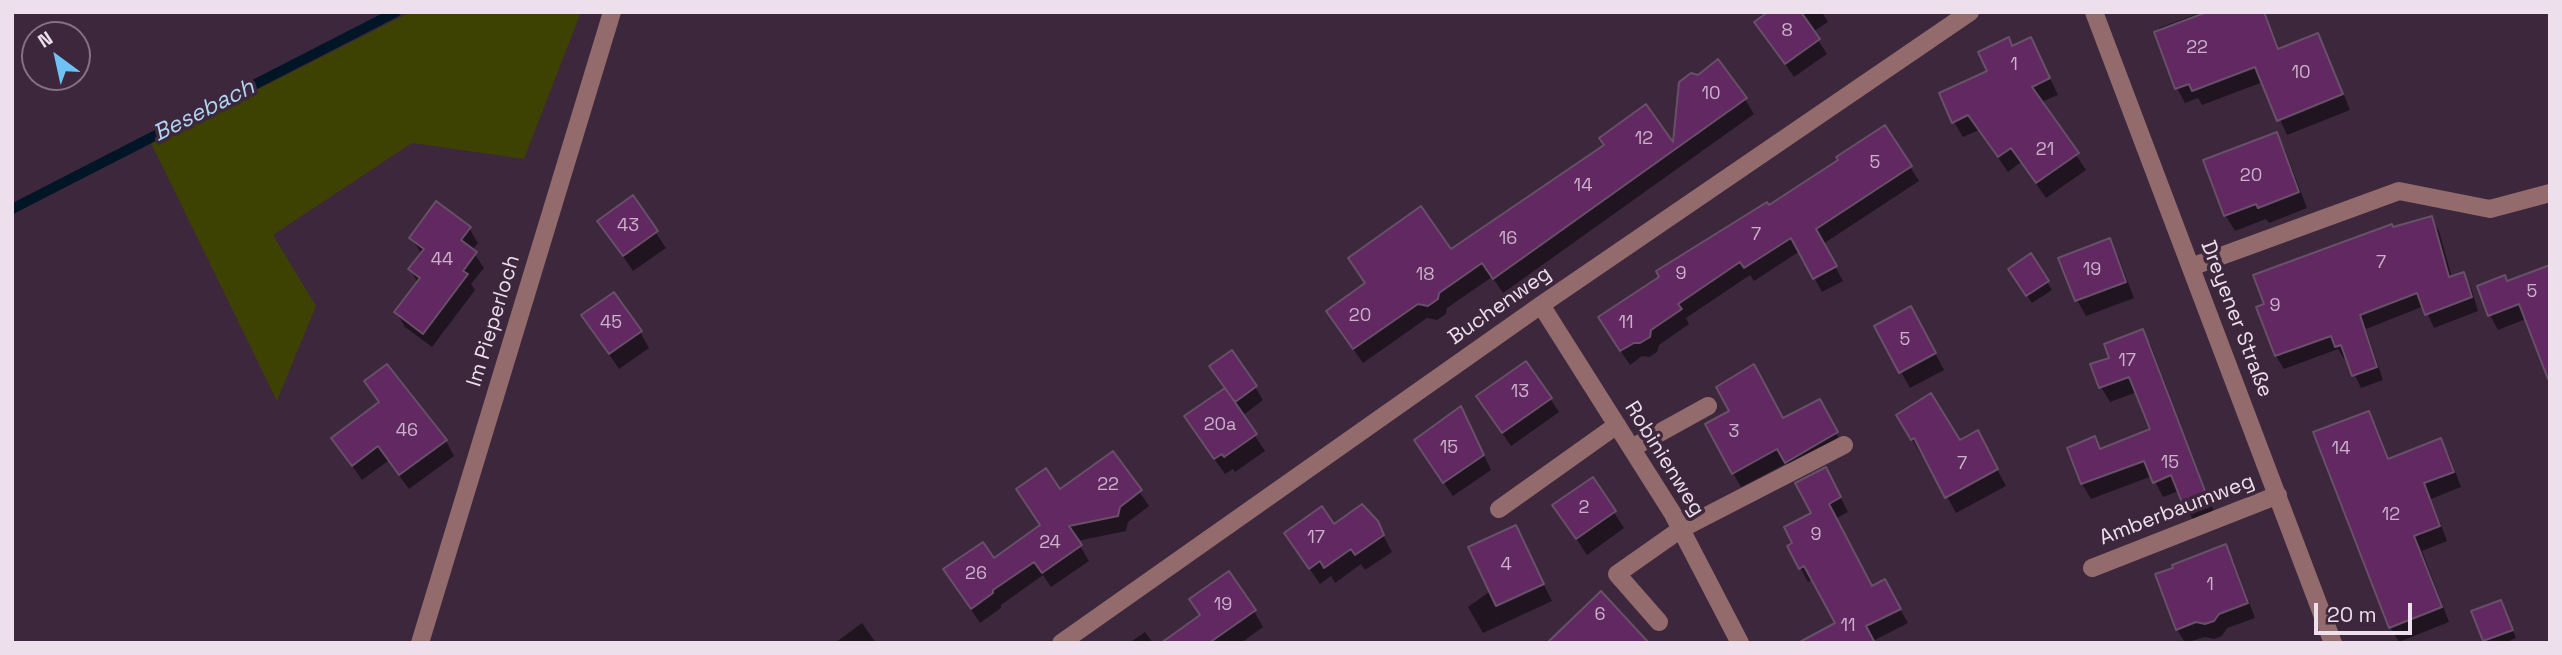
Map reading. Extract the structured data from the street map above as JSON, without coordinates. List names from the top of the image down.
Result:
{
  "streets": {
    "street": [
      "Buchenweg",
      "Dreyener Straße",
      "Im Pieperloch",
      "Robinienweg",
      "Amberbaumweg"
    ]
  },
  "crossings": [
    ["Buchenweg", "Robinienweg"],
    ["Dreyener Straße", "Amberbaumweg"]
  ],
  "water": ["Besebach"],
  "house_numbers": [
    "8",
    "22",
    "1",
    "10",
    "10",
    "12",
    "21",
    "5",
    "20",
    "14",
    "43",
    "7",
    "16",
    "44",
    "7",
    "19",
    "9",
    "18",
    "5",
    "9",
    "20",
    "45",
    "11",
    "5",
    "17",
    "13",
    "20a",
    "46",
    "3",
    "15",
    "14",
    "15",
    "7",
    "22",
    "2",
    "12",
    "9",
    "17",
    "24",
    "4",
    "26",
    "1",
    "19",
    "6",
    "11"
  ],
  "scale_bar": "20 m",
  "north": "top left"
}
